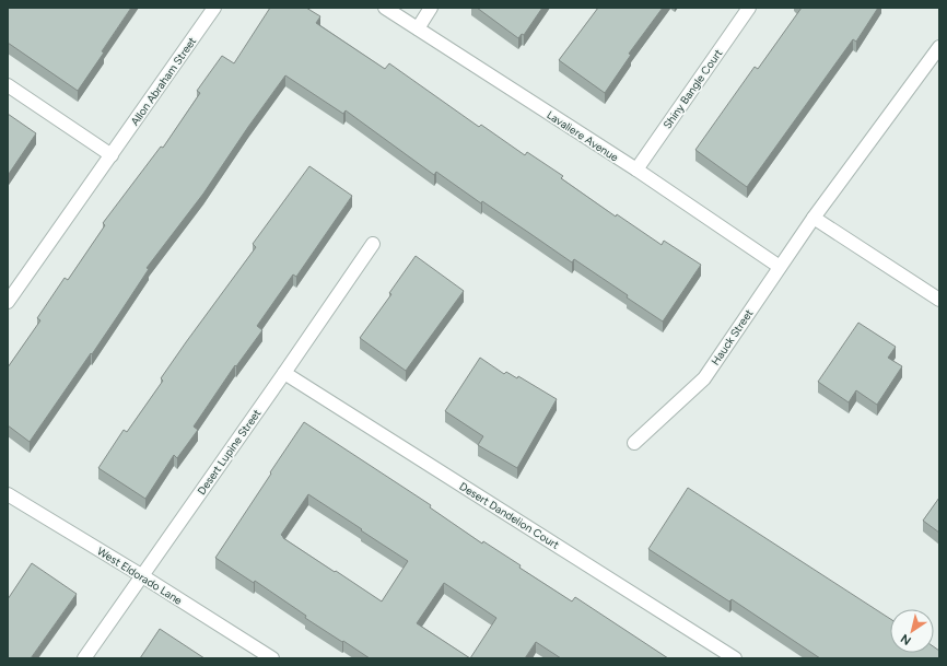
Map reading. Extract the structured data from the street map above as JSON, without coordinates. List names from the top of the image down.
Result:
{
  "streets": {
    "street": [
      "Allon Abraham Street",
      "Shiny Bangle Court",
      "Lavaliere Avenue",
      "Hauck Street",
      "Desert Lupine Street",
      "Desert Dandelion Court",
      "West Eldorado Lane"
    ]
  },
  "crossings": [
    ["Shiny Bangle Court", "Lavaliere Avenue"],
    ["Lavaliere Avenue", "Hauck Street"],
    ["Desert Lupine Street", "Desert Dandelion Court"],
    ["Desert Lupine Street", "West Eldorado Lane"]
  ],
  "north": "bottom left"
}
